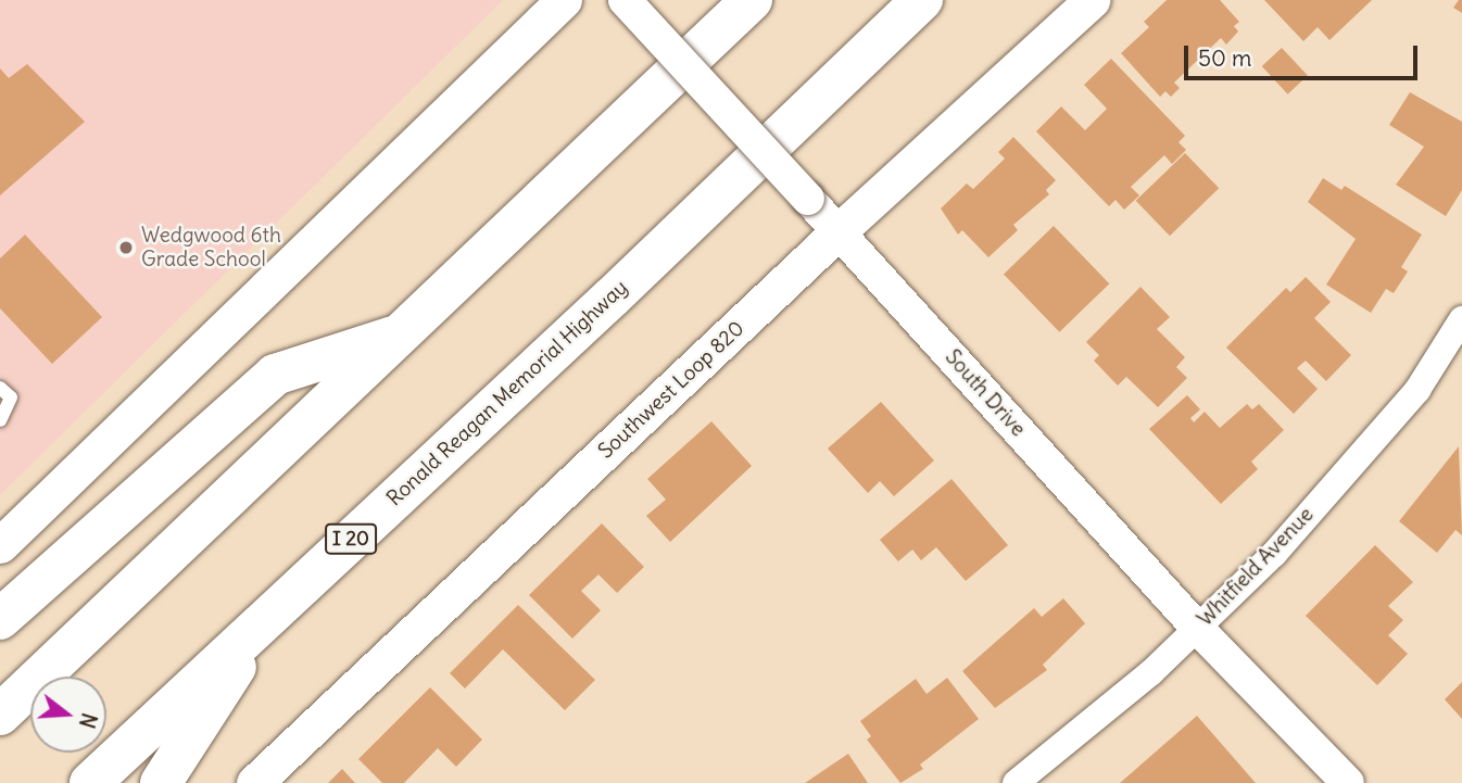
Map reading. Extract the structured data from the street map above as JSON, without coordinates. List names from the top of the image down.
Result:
{
  "streets": {
    "highway": ["Ronald Reagan Memorial Highway", "I 20"],
    "main road": ["Southwest Loop 820"],
    "street": ["South Drive", "Whitfield Avenue"]
  },
  "crossings": [
    ["Southwest Loop 820", "South Drive"],
    ["South Drive", "Whitfield Avenue"]
  ],
  "places": ["Wedgwood 6th Grade School"],
  "scale_bar": "50 m",
  "north": "right"
}
